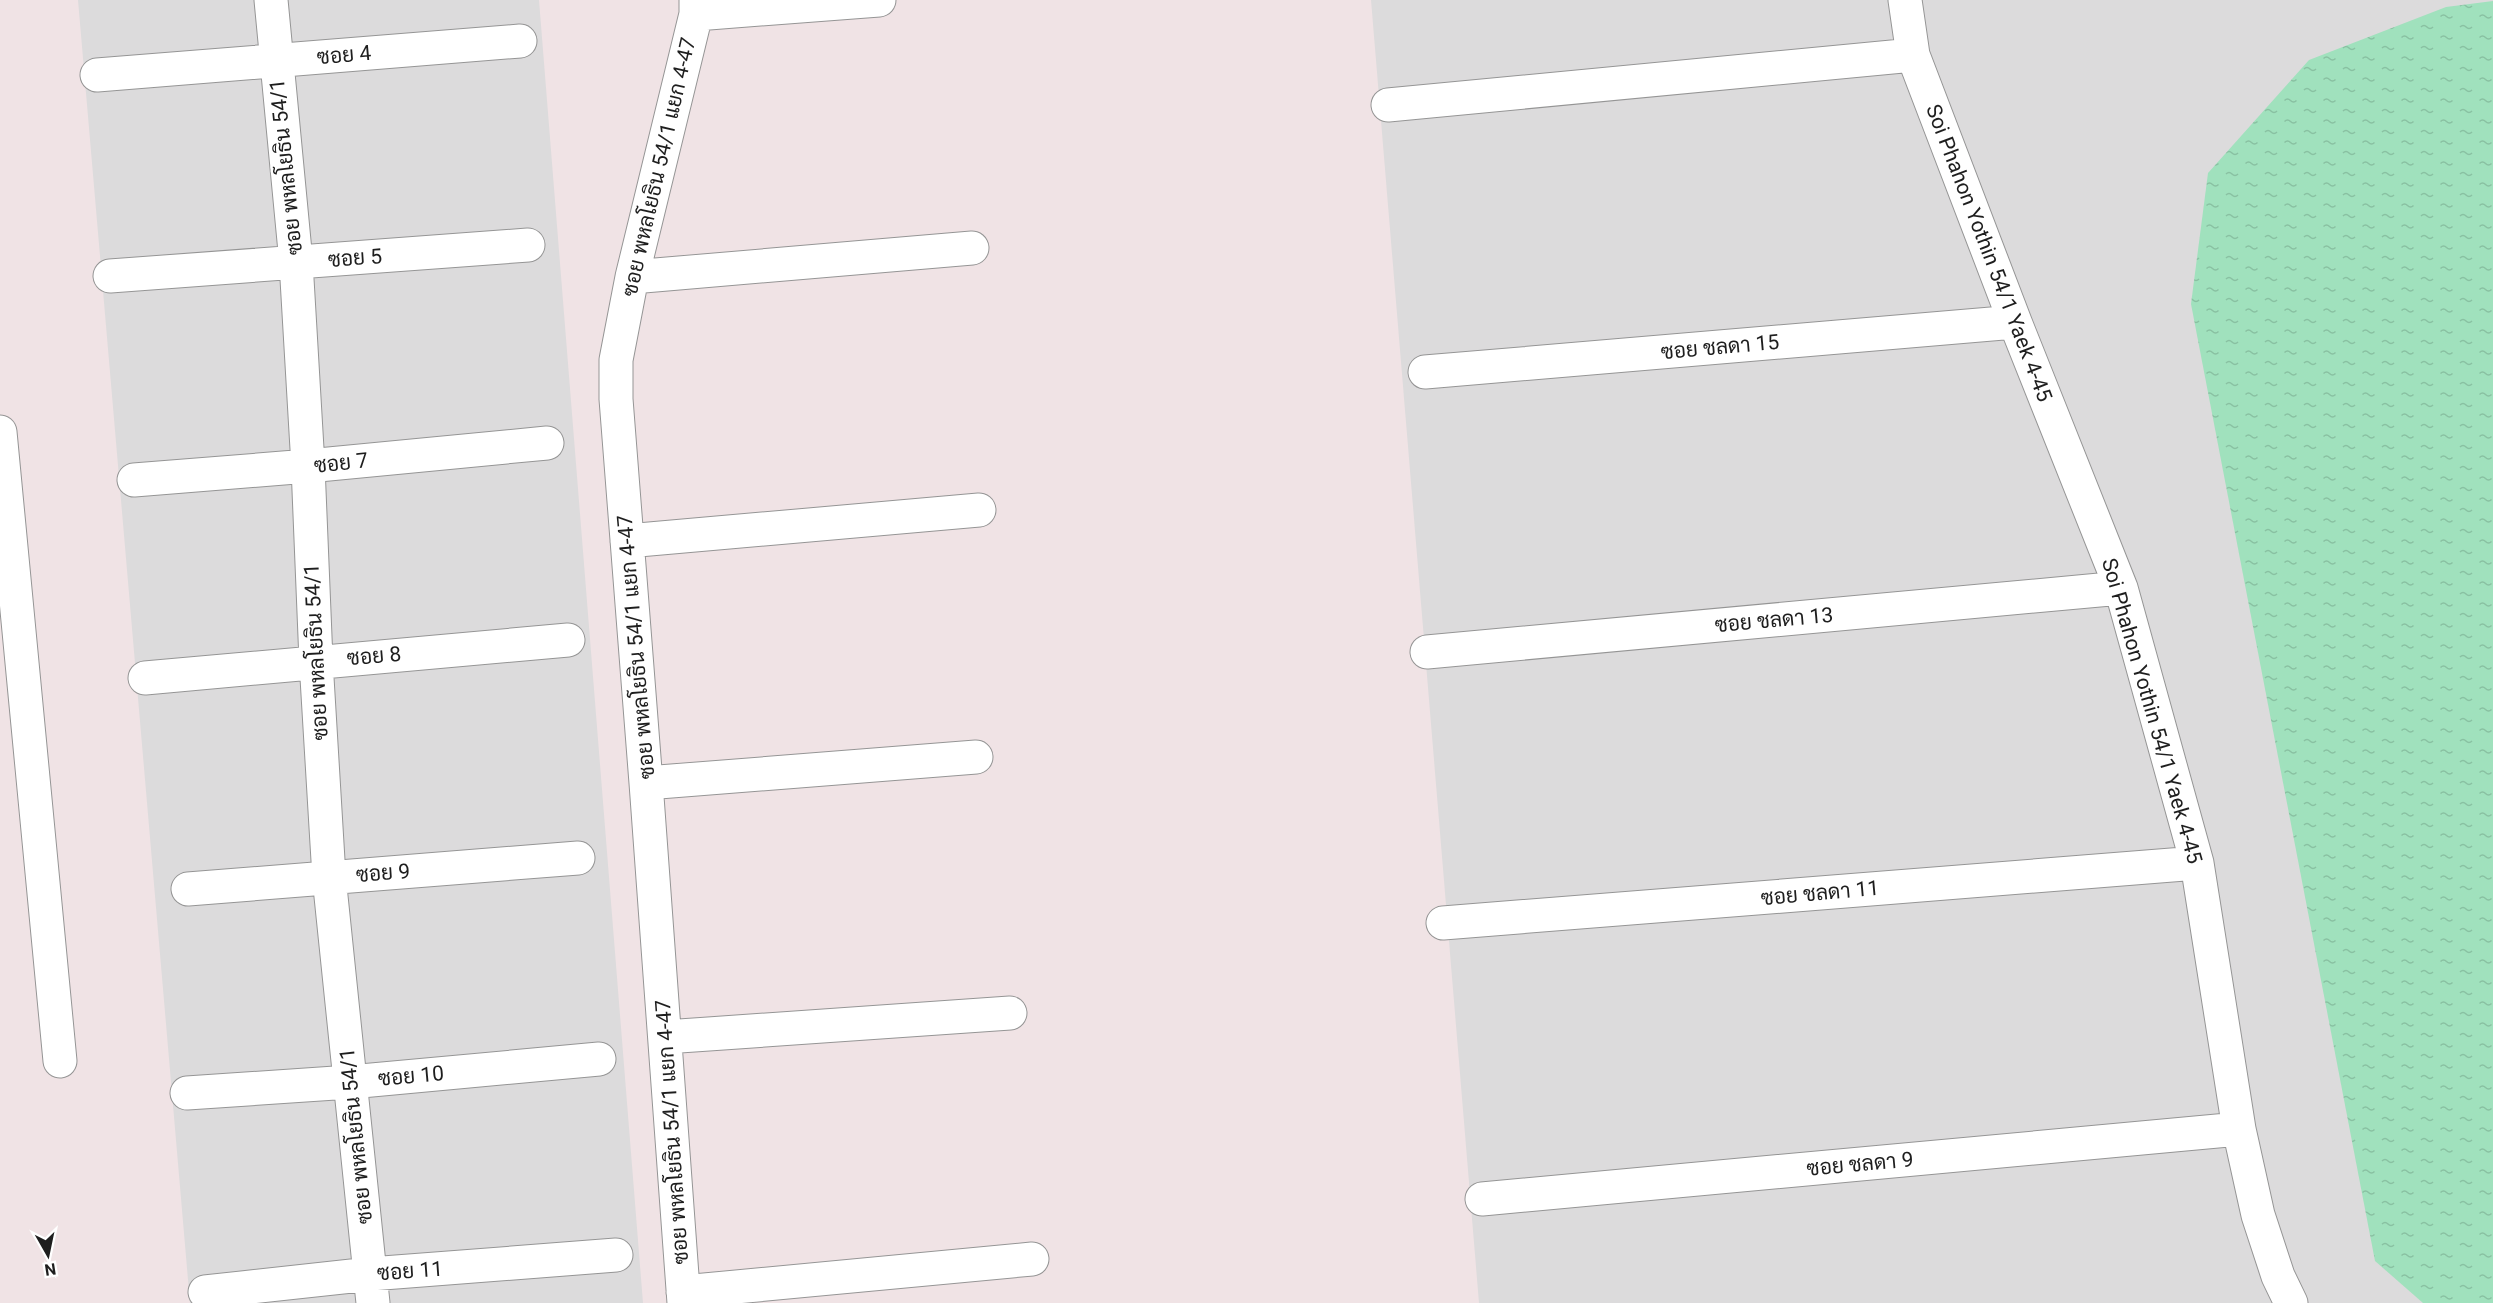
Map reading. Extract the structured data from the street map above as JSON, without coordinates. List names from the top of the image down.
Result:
{
  "streets": {
    "street": [
      "ซอย 4",
      "ซอย พหลโยธิน 54/1",
      "ซอย พหลโยธิน 54/1 แยก 4-47",
      "Soi Phahon Yothin 54/1 Yaek 4-45",
      "ซอย 5",
      "ซอย ชลดา 15",
      "ซอย 7",
      "ซอย ชลดา 13",
      "ซอย 8",
      "ซอย 9",
      "ซอย ชลดา 11",
      "ซอย 10",
      "ซอย ชลดา 9",
      "ซอย 11"
    ]
  },
  "crossings": [
    ["ซอย 4", "ซอย พหลโยธิน 54/1"],
    ["ซอย พหลโยธิน 54/1", "ซอย 5"],
    ["ซอย พหลโยธิน 54/1", "ซอย 7"],
    ["ซอย พหลโยธิน 54/1", "ซอย 8"],
    ["ซอย พหลโยธิน 54/1", "ซอย 9"],
    ["ซอย พหลโยธิน 54/1", "ซอย 10"],
    ["ซอย พหลโยธิน 54/1", "ซอย 11"],
    ["Soi Phahon Yothin 54/1 Yaek 4-45", "ซอย ชลดา 15"],
    ["Soi Phahon Yothin 54/1 Yaek 4-45", "ซอย ชลดา 13"],
    ["Soi Phahon Yothin 54/1 Yaek 4-45", "ซอย ชลดา 11"],
    ["Soi Phahon Yothin 54/1 Yaek 4-45", "ซอย ชลดา 9"]
  ],
  "north": "bottom"
}
